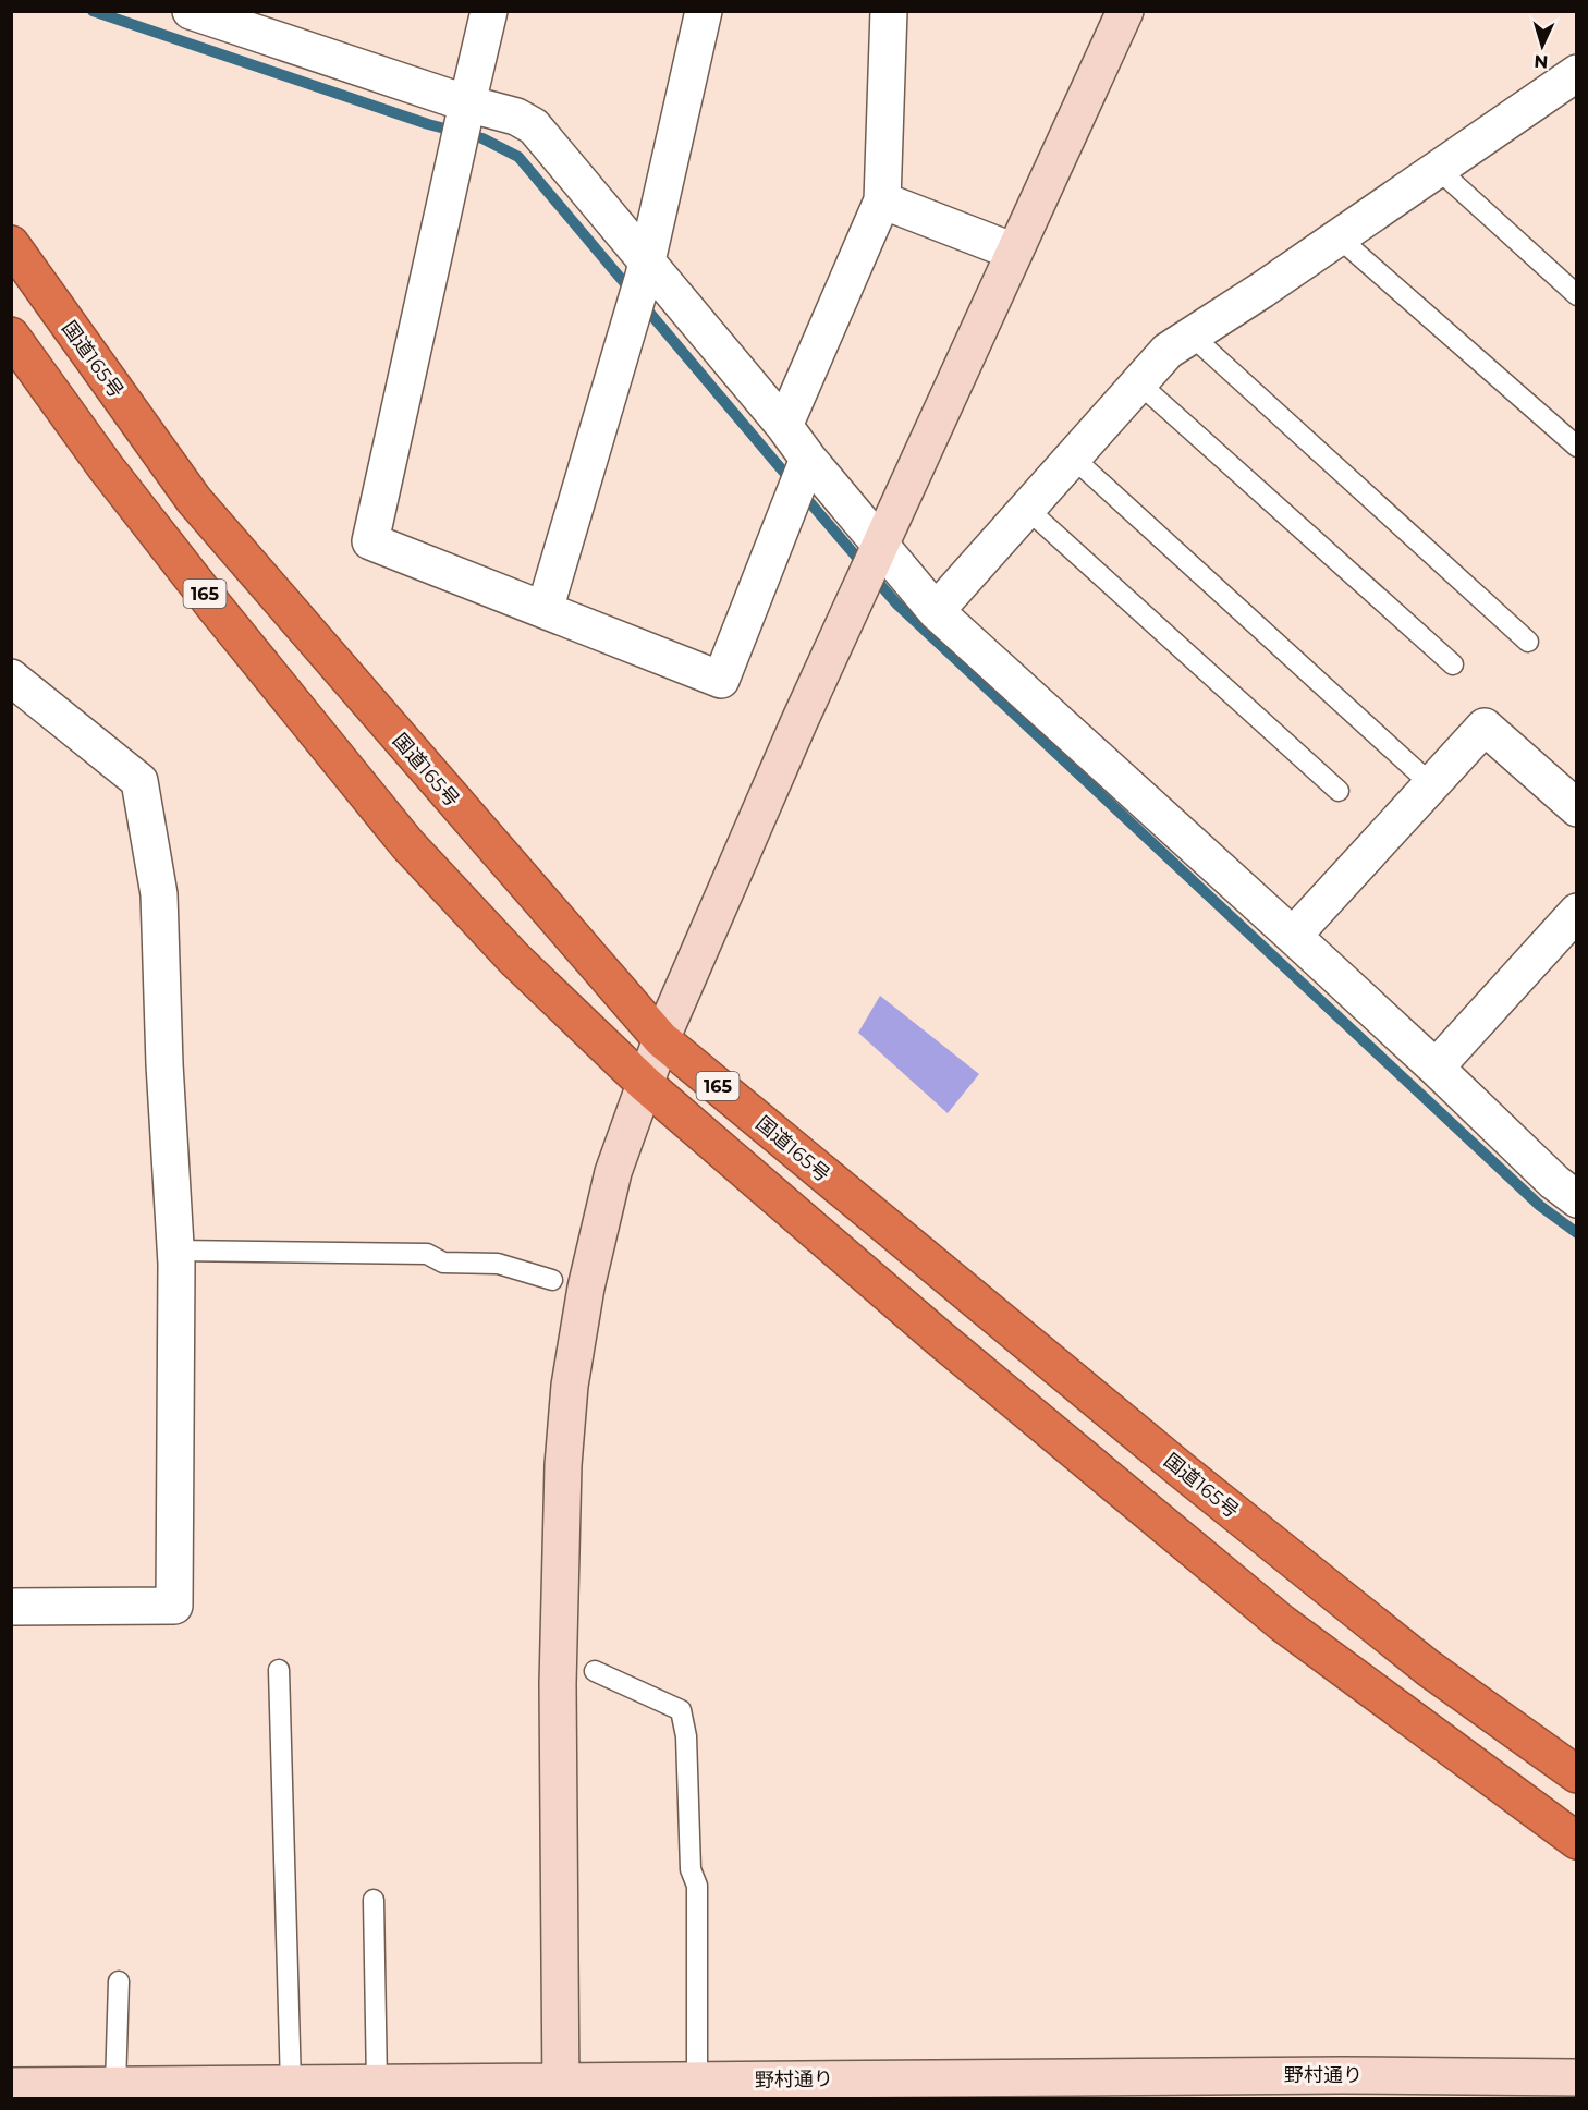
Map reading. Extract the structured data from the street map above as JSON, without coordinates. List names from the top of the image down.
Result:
{
  "streets": {
    "highway": ["国道165号", "165"],
    "street": ["野村通り"]
  },
  "north": "bottom"
}
